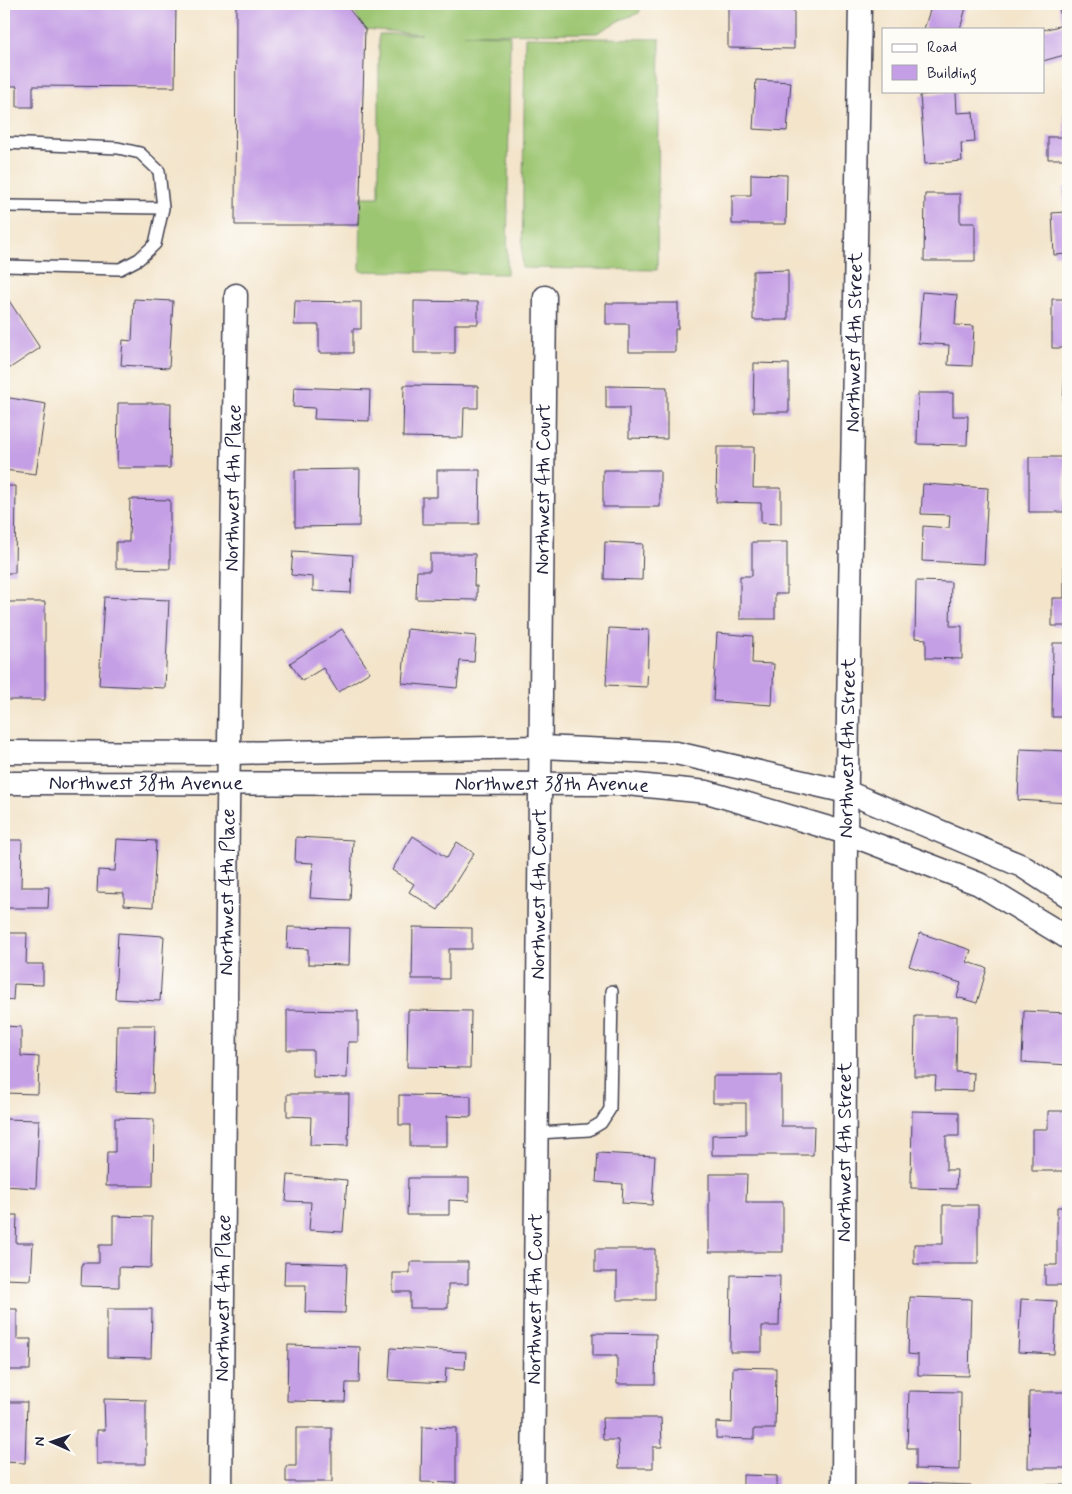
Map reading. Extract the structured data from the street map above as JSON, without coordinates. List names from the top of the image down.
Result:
{
  "streets": {
    "street": [
      "Northwest 4th Street",
      "Northwest 4th Place",
      "Northwest 4th Court",
      "Northwest 38th Avenue"
    ]
  },
  "crossings": [
    ["Northwest 4th Street", "Northwest 38th Avenue"],
    ["Northwest 4th Place", "Northwest 38th Avenue"],
    ["Northwest 4th Court", "Northwest 38th Avenue"]
  ],
  "legend": ["Road", "Building"],
  "north": "left"
}
